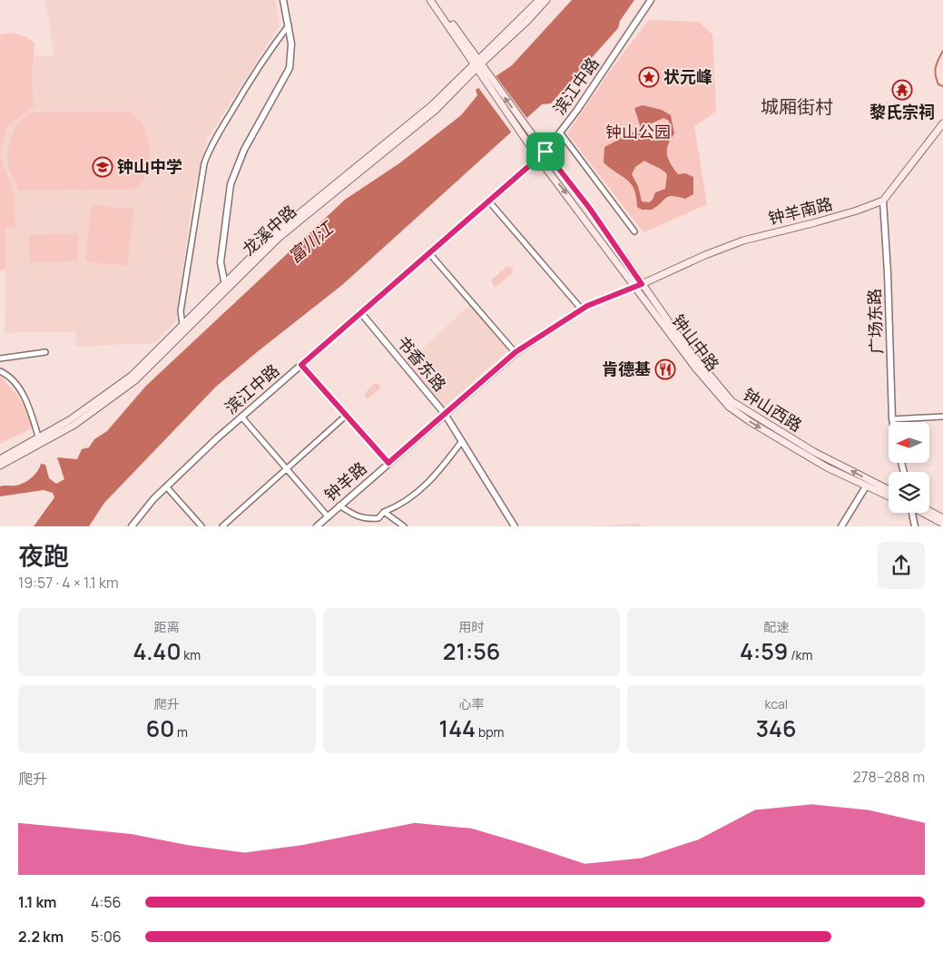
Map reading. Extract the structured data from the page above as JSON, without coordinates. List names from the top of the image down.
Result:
{
  "streets": {
    "main road": [
      "钟羊南路",
      "龙溪中路",
      "钟山中路",
      "钟山西路"
    ],
    "street": [
      "滨江中路",
      "广场东路",
      "书香东路",
      "钟羊路"
    ]
  },
  "crossings": [
    ["滨江中路", "钟山中路"],
    ["滨江中路", "书香东路"],
    ["滨江中路", "钟山西路"],
    ["钟羊南路", "广场东路"],
    ["钟羊南路", "钟山中路"],
    ["钟羊南路", "钟山西路"],
    ["钟羊南路", "钟羊路"],
    ["龙溪中路", "钟山中路"],
    ["龙溪中路", "钟山西路"],
    ["钟山中路", "钟山西路"],
    ["钟山中路", "钟羊路"],
    ["书香东路", "钟羊路"],
    ["钟山西路", "钟羊路"]
  ],
  "one_way": ["钟山中路", "钟山西路"],
  "districts": ["城厢街村"],
  "water": ["富川江"],
  "parks": ["钟山公园"],
  "places": {
    "place": ["状元峰"],
    "temple": ["黎氏宗祠"],
    "school or university": ["钟山中学"],
    "restaurant": ["肯德基"]
  },
  "north": "left",
  "page": {
    "heading": ["夜跑", "19:57 · 4 × 1.1 km"],
    "stats": [
      ["距离", "4.40 km"],
      ["用时", "21:56"],
      ["配速", "4:59 /km"],
      ["爬升", "60 m"],
      ["心率", "144 bpm"],
      ["kcal", "346"]
    ],
    "chart": ["爬升", "278–288 m"],
    "list": [
      {
        "name": "1.1 km",
        "note": "4:56"
      },
      {
        "name": "2.2 km",
        "note": "5:06"
      }
    ]
  }
}
